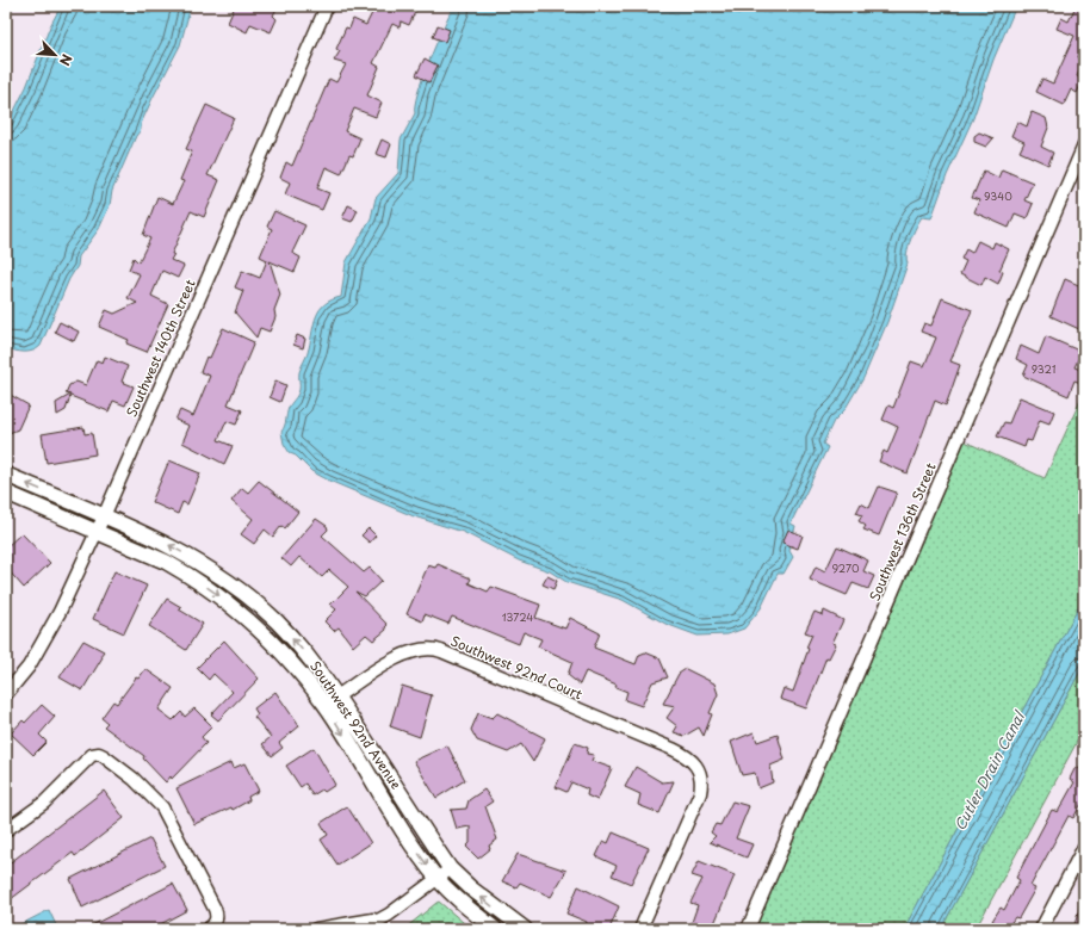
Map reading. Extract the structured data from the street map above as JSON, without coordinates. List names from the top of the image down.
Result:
{
  "streets": {
    "street": [
      "Southwest 140th Street",
      "Southwest 136th Street",
      "Southwest 92nd Court",
      "Southwest 92nd Avenue"
    ]
  },
  "crossings": [
    ["Southwest 140th Street", "Southwest 92nd Avenue"],
    ["Southwest 92nd Court", "Southwest 92nd Avenue"]
  ],
  "water": ["Cutler Drain Canal"],
  "house_numbers": [
    "9340",
    "9321",
    "9270",
    "13724"
  ],
  "north": "bottom right"
}
